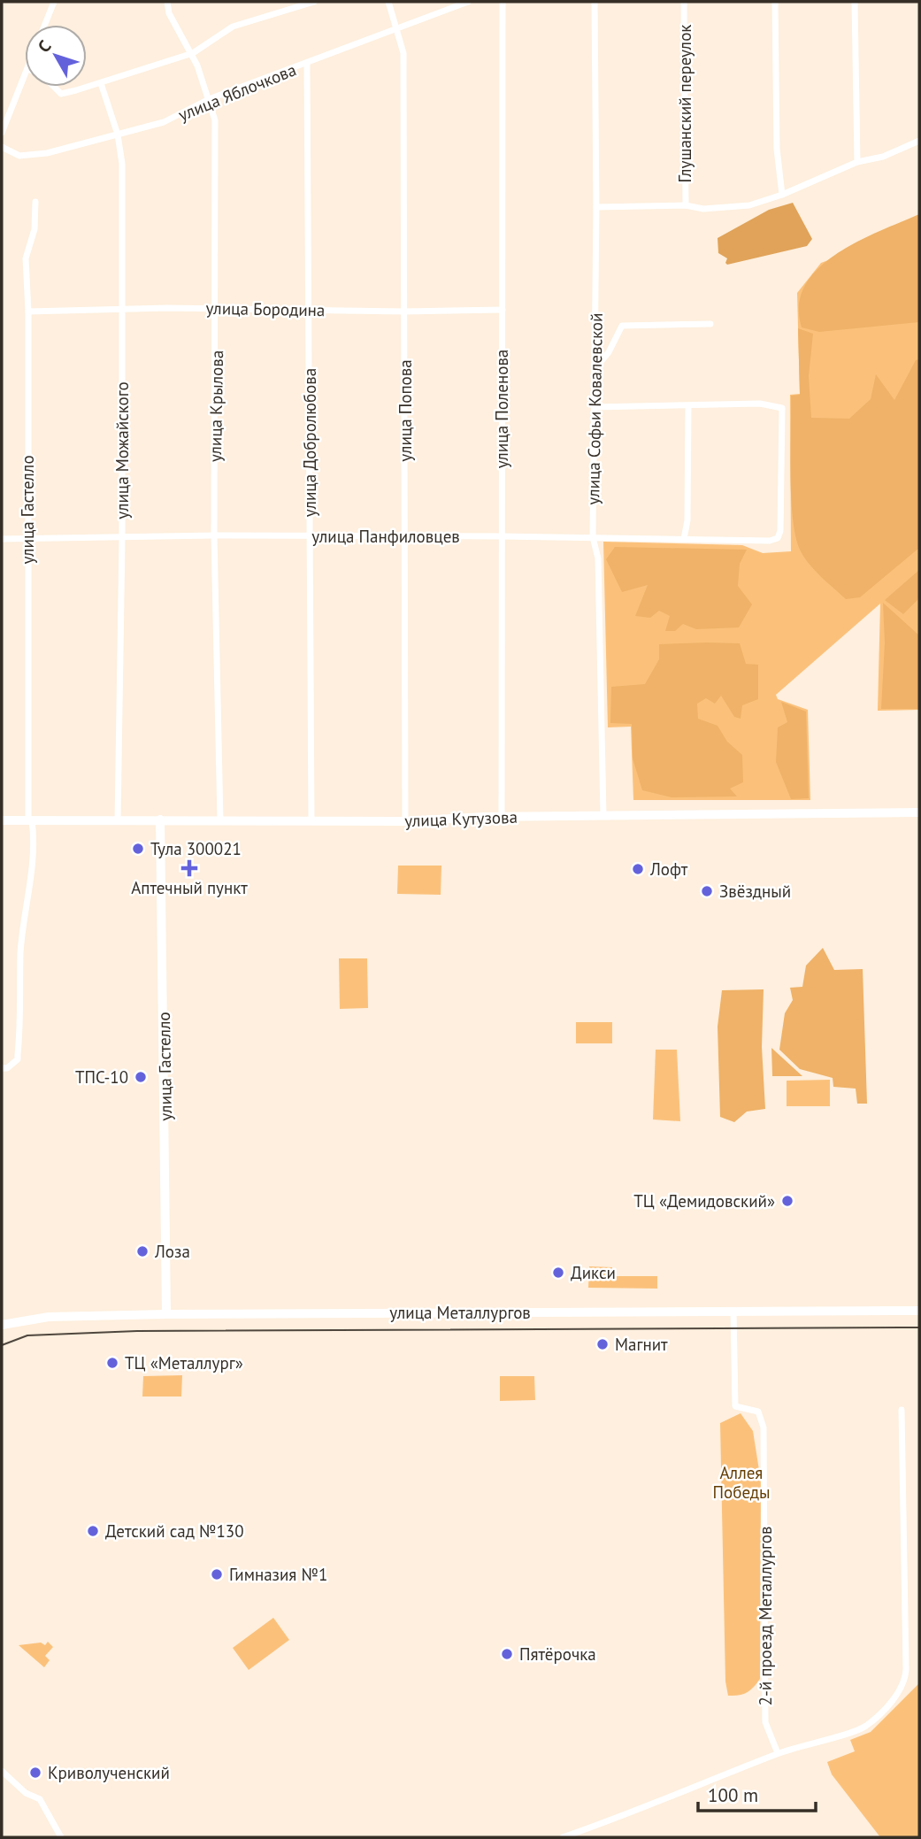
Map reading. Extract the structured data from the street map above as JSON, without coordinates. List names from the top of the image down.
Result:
{
  "streets": {
    "main road": ["улица Гастелло", "улица Кутузова", "улица Металлургов"],
    "street": [
      "улица Яблочкова",
      "Глушанский переулок",
      "улица Бородина",
      "улица Крылова",
      "улица Поленова",
      "улица Софьи Ковалевской",
      "улица Попова",
      "улица Добролюбова",
      "улица Можайского",
      "улица Панфиловцев",
      "2-й проезд Металлургов"
    ]
  },
  "crossings": [
    ["улица Яблочкова", "улица Крылова"],
    ["улица Яблочкова", "улица Попова"],
    ["улица Яблочкова", "улица Добролюбова"],
    ["улица Яблочкова", "улица Можайского"],
    ["улица Бородина", "улица Крылова"],
    ["улица Бородина", "улица Поленова"],
    ["улица Бородина", "улица Попова"],
    ["улица Бородина", "улица Добролюбова"],
    ["улица Бородина", "улица Можайского"],
    ["улица Бородина", "улица Гастелло"],
    ["улица Крылова", "улица Панфиловцев"],
    ["улица Крылова", "улица Кутузова"],
    ["улица Поленова", "улица Панфиловцев"],
    ["улица Поленова", "улица Кутузова"],
    ["улица Софьи Ковалевской", "улица Панфиловцев"],
    ["улица Софьи Ковалевской", "улица Кутузова"],
    ["улица Попова", "улица Панфиловцев"],
    ["улица Попова", "улица Кутузова"],
    ["улица Добролюбова", "улица Панфиловцев"],
    ["улица Добролюбова", "улица Кутузова"],
    ["улица Можайского", "улица Панфиловцев"],
    ["улица Можайского", "улица Кутузова"],
    ["улица Гастелло", "улица Панфиловцев"],
    ["улица Гастелло", "улица Кутузова"],
    ["улица Гастелло", "улица Металлургов"],
    ["улица Металлургов", "2-й проезд Металлургов"]
  ],
  "parks": ["Аллея Победы"],
  "places": {
    "other": [
      "Тула 300021",
      "Лофт",
      "Звёздный",
      "ТПС-10",
      "ТЦ «Демидовский»",
      "Лоза",
      "Дикси",
      "Магнит",
      "ТЦ «Металлург»",
      "Детский сад №130",
      "Гимназия №1",
      "Пятёрочка",
      "Криволученский"
    ],
    "health": ["Аптечный пункт"]
  },
  "scale_bar": "100 m",
  "north": "top left"
}
